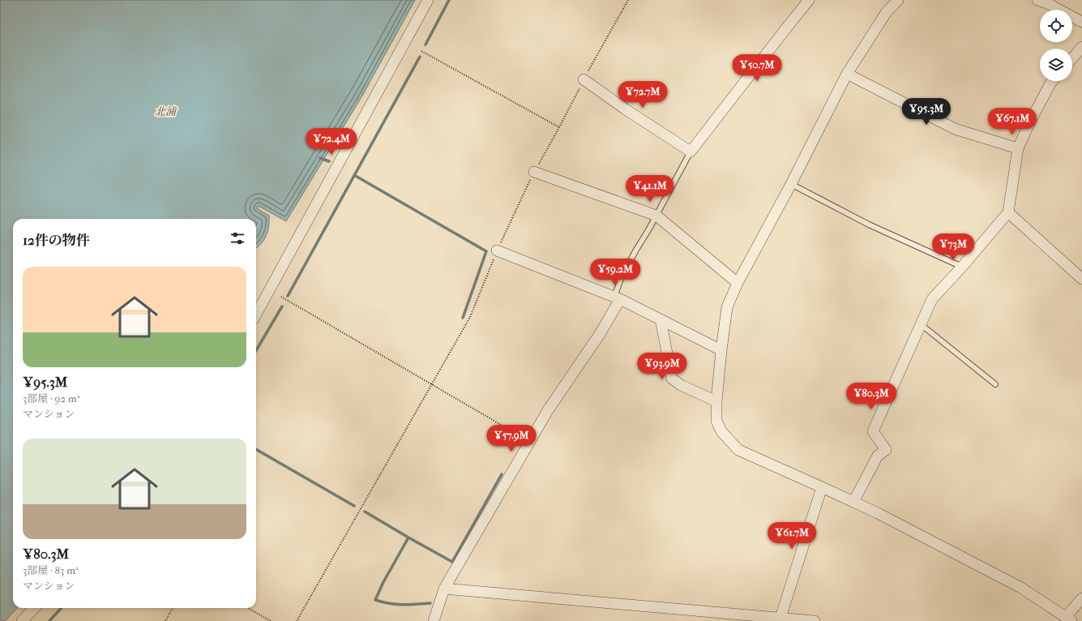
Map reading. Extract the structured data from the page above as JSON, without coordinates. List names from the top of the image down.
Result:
{
  "water": ["北浦"],
  "page": {
    "price": [
      "¥50.7M",
      "¥72.7M",
      "¥95.3M",
      "¥67.1M",
      "¥72.4M",
      "¥41.1M",
      "¥73M",
      "¥59.2M",
      "¥93.9M",
      "¥80.3M",
      "¥57.9M",
      "¥61.7M"
    ],
    "heading": "12件の物件",
    "list": [
      {
        "name": "¥95.3M",
        "note": "3部屋 · 92 m² · マンション"
      },
      {
        "name": "¥80.3M",
        "note": "3部屋 · 83 m² · マンション"
      }
    ]
  }
}
